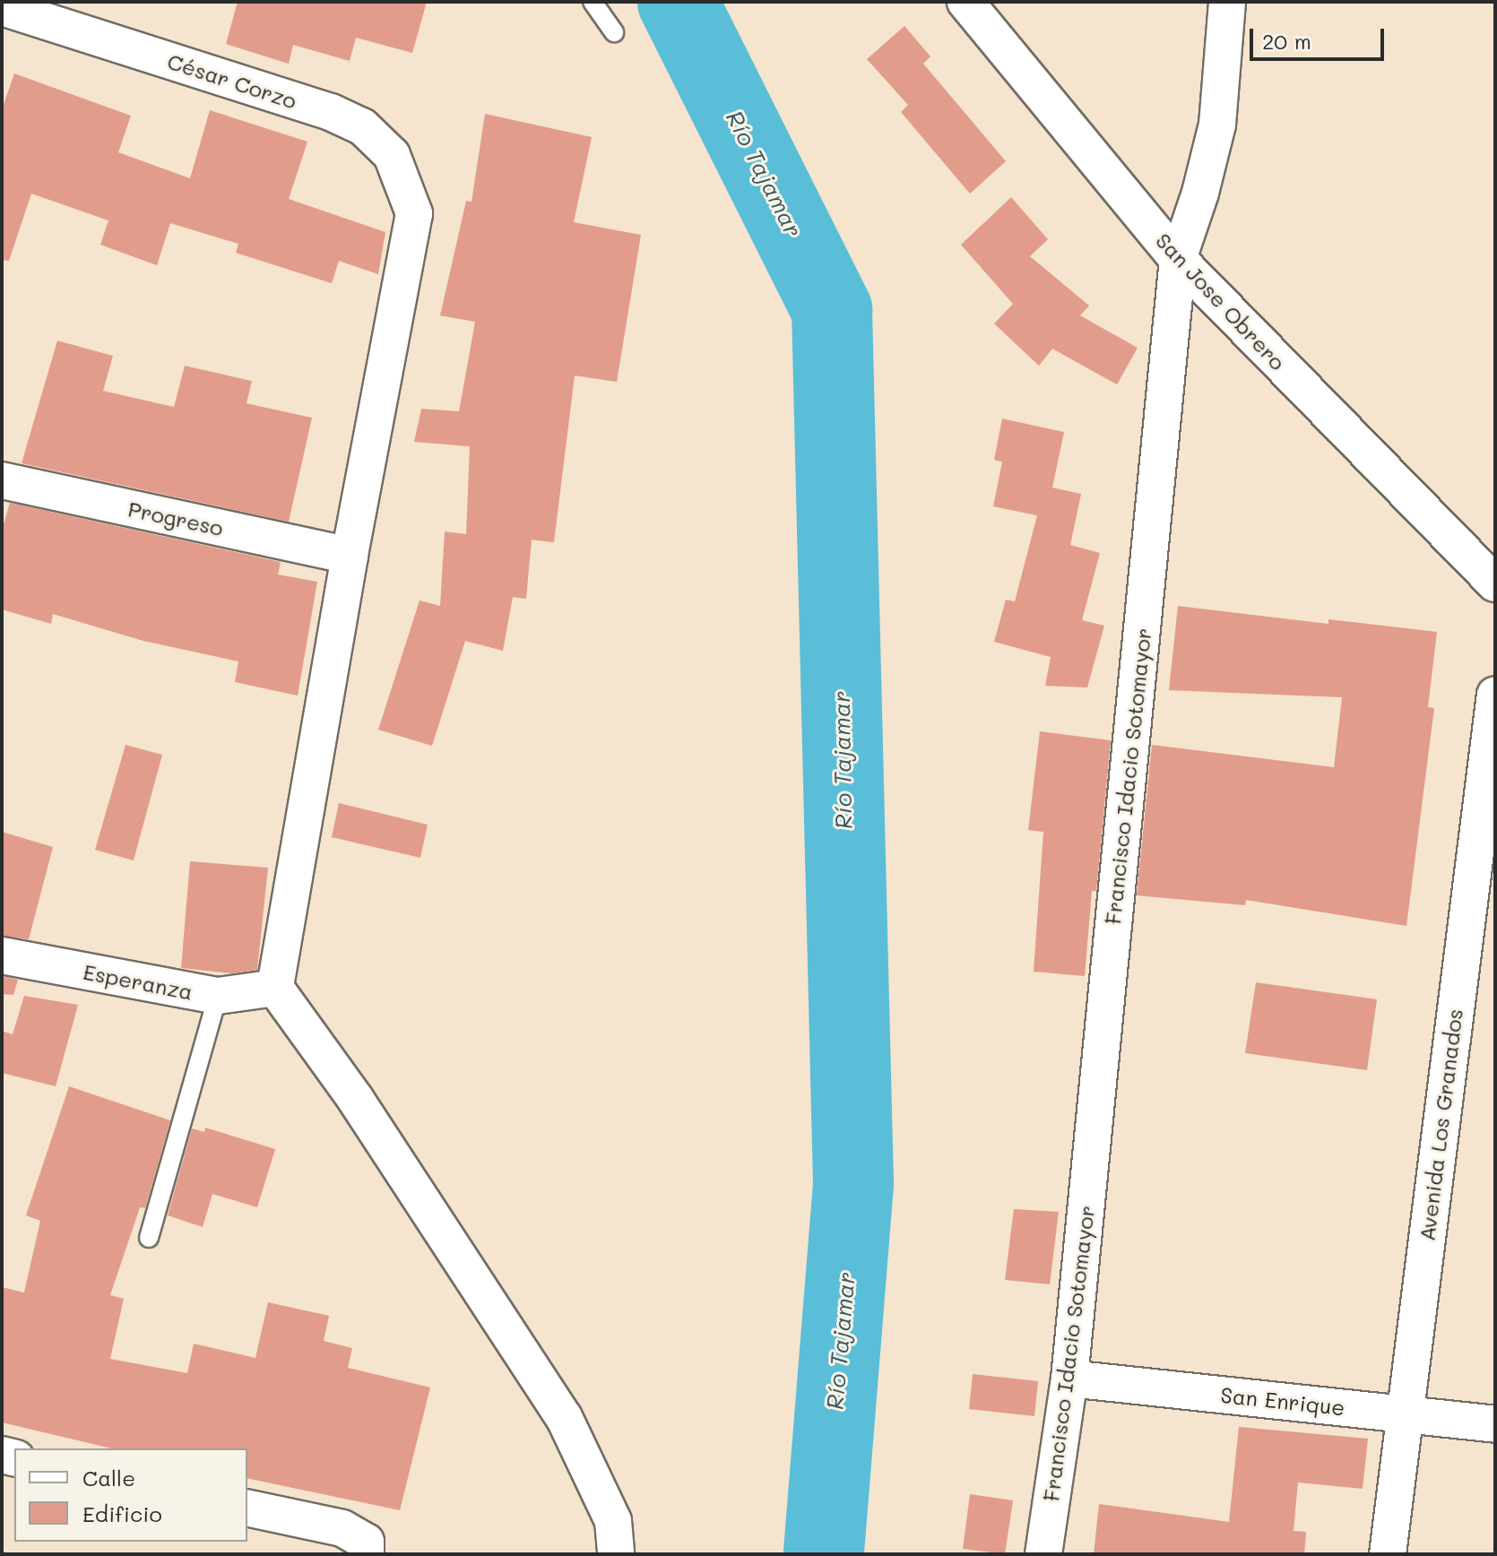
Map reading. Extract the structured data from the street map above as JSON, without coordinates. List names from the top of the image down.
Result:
{
  "streets": {
    "street": [
      "César Corzo",
      "San Jose Obrero",
      "Progreso",
      "Francisco Idacio Sotomayor",
      "Esperanza",
      "Avenida Los Granados",
      "San Enrique"
    ]
  },
  "crossings": [
    ["César Corzo", "Progreso"],
    ["San Jose Obrero", "Francisco Idacio Sotomayor"],
    ["Francisco Idacio Sotomayor", "San Enrique"],
    ["Avenida Los Granados", "San Enrique"]
  ],
  "water": ["Río Tajamar"],
  "legend": ["Calle", "Edificio"],
  "scale_bar": "20 m"
}
